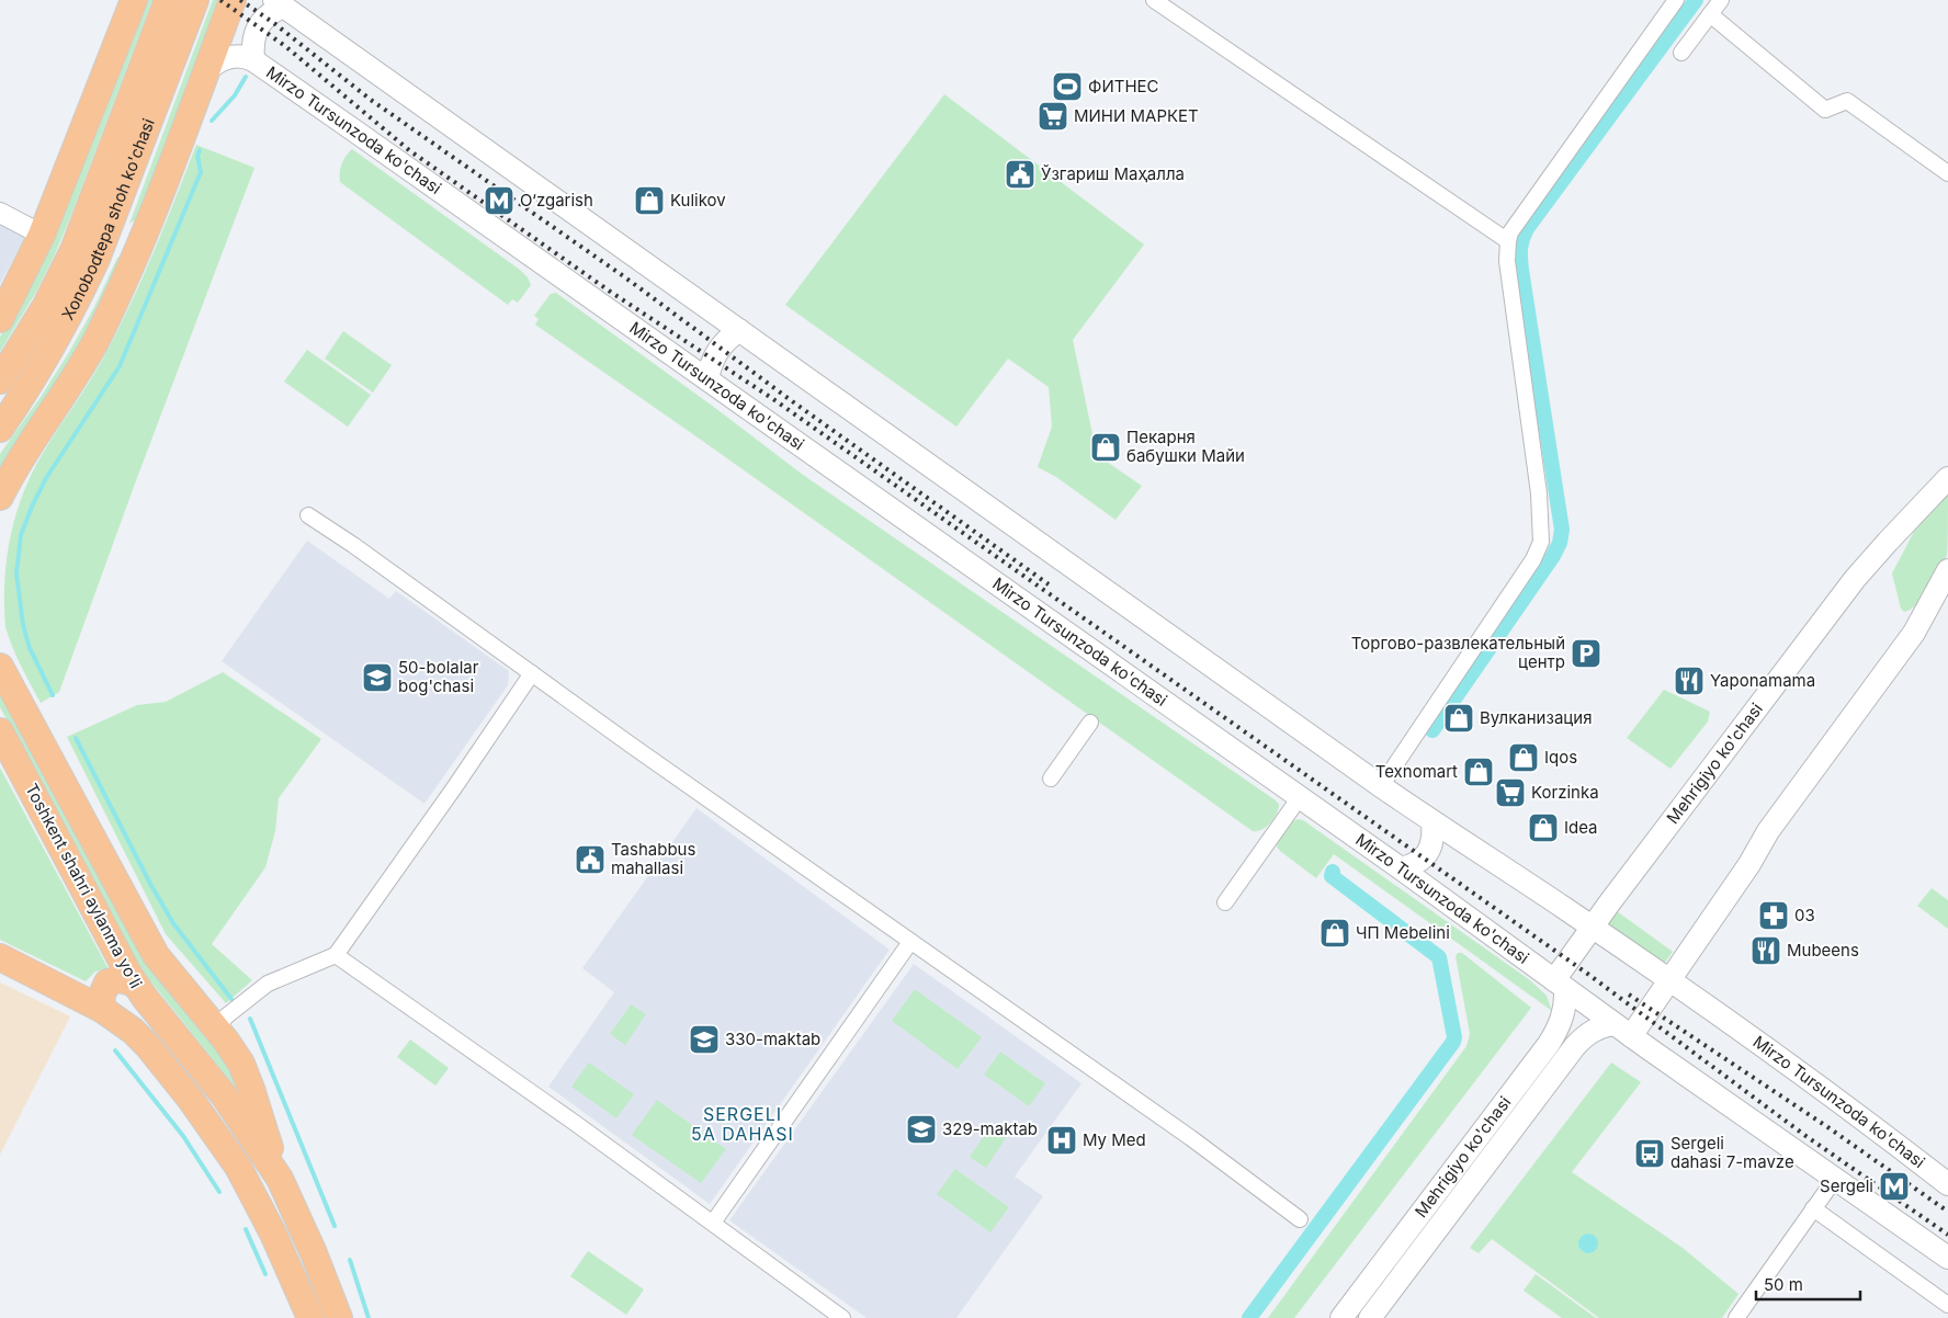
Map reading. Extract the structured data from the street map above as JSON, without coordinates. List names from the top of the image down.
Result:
{
  "streets": {
    "highway": ["Xonobodtepa shoh ko'chasi", "Toshkent shahri aylanma yoʻli"],
    "main road": ["Mirzo Tursunzoda ko'chasi", "Mehrigiyo ko'chasi"]
  },
  "crossings": [
    ["Mirzo Tursunzoda ko'chasi", "Mehrigiyo ko'chasi"]
  ],
  "districts": ["SERGELI 5A DAHASI"],
  "places": {
    "sports": ["ФИТНЕС"],
    "supermarket": ["МИНИ МАРКЕТ", "Korzinka"],
    "public building": ["Ўзгариш Маҳалла", "Tashabbus mahallasi"],
    "metro station": ["O‘zgarish", "Sergeli"],
    "shop": [
      "Kulikov",
      "Пекарня бабушки Майи",
      "Вулканизация",
      "Iqos",
      "Texnomart",
      "Idea",
      "ЧП Mebelini"
    ],
    "parking": ["Торгово-развлекательный центр"],
    "school or university": ["50-bolalar bog'chasi", "330-maktab", "329-maktab"],
    "restaurant": ["Yaponamama", "Mubeens"],
    "pharmacy": ["03"],
    "hospital": ["My Med"],
    "bus stop": ["Sergeli dahasi 7-mavze"]
  },
  "scale_bar": "50 m"
}
